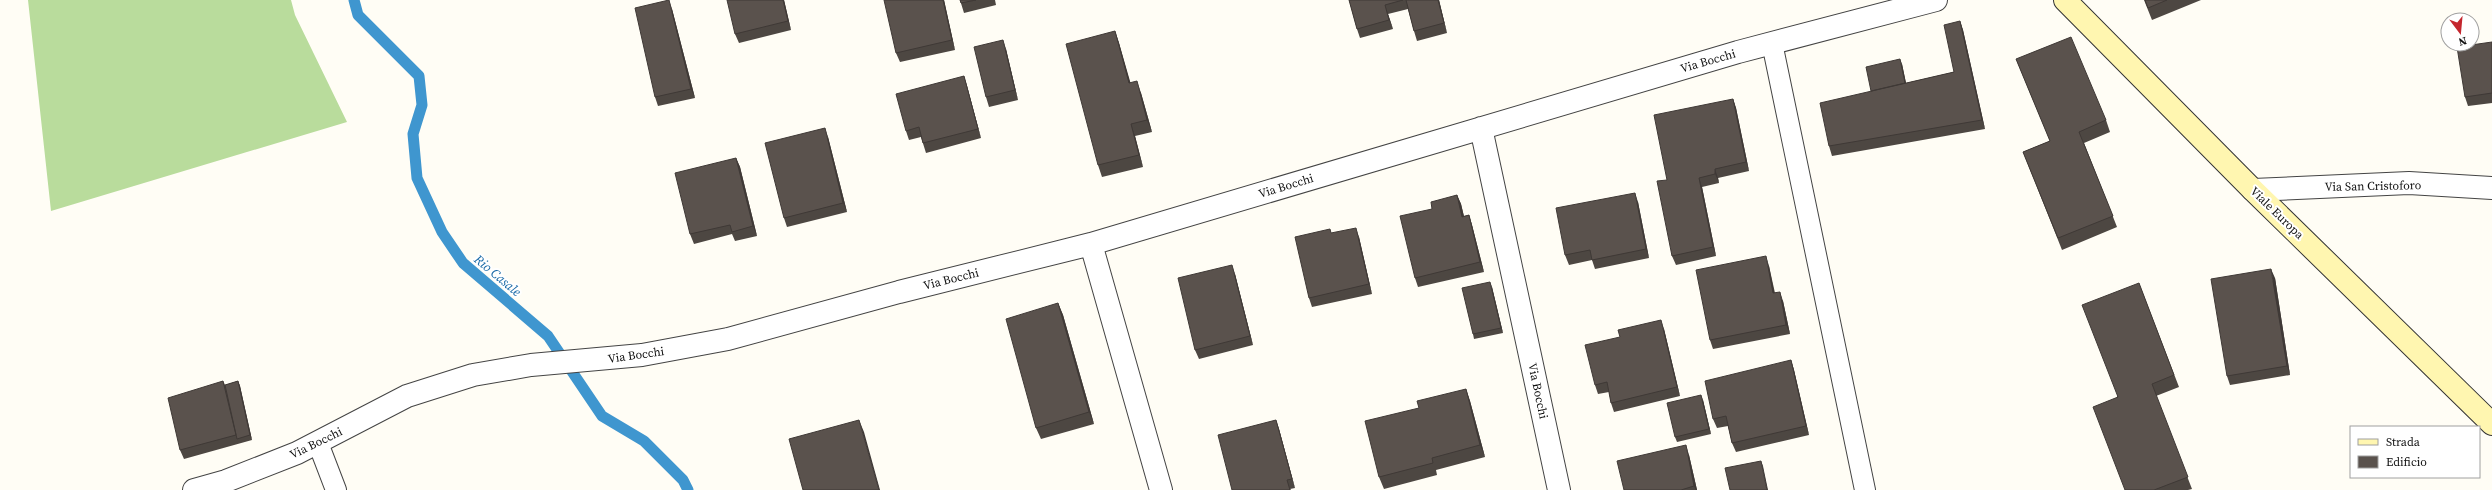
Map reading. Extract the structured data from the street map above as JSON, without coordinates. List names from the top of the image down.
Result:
{
  "streets": {
    "main road": ["Viale Europa"],
    "street": ["Via Bocchi", "Via San Cristoforo"]
  },
  "crossings": [
    ["Via San Cristoforo", "Viale Europa"]
  ],
  "water": ["Rio Casale"],
  "legend": ["Strada", "Edificio"],
  "north": "bottom"
}
